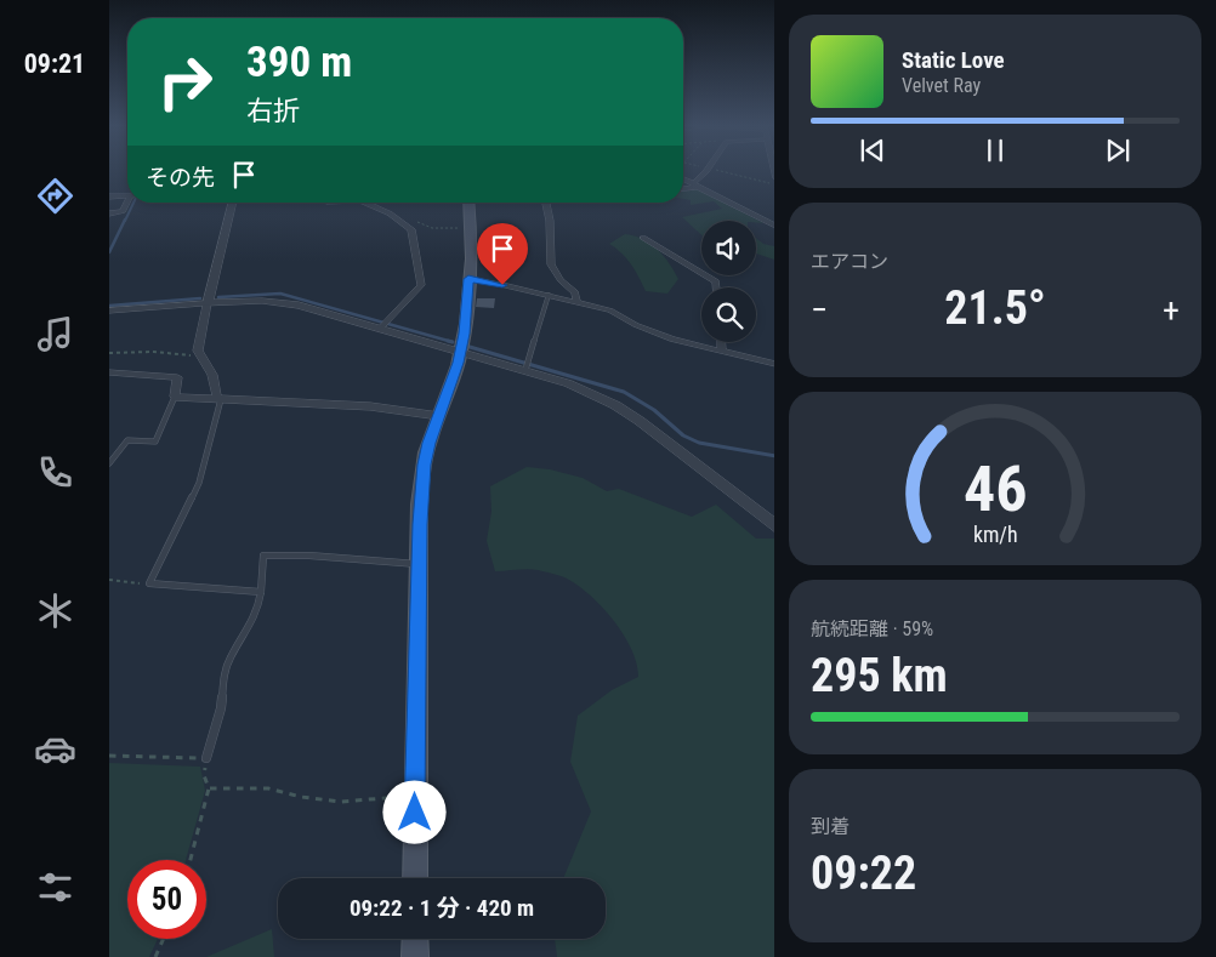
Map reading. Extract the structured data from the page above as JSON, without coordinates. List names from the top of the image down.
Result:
{
  "page": {
    "tabs": "09:21",
    "turn": ["390 m", "右折"],
    "song": ["Static Love", "Velvet Ray"],
    "then": "その先",
    "tile": [
      "エアコン",
      ["航続距離 · 59%", "295 km"],
      ["到着", "09:22"]
    ],
    "heat": ["−", "21.5°", "+"],
    "limit": "50",
    "trip": "09:22 · 1 分 · 420 m",
    "gauge": ["46", "km/h"]
  }
}
